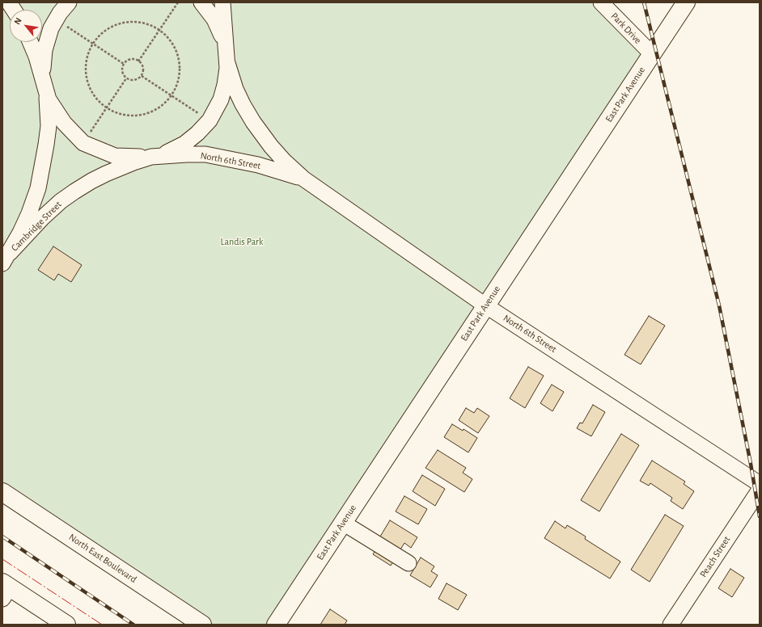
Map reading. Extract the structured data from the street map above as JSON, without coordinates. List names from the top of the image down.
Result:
{
  "streets": {
    "main road": ["East Park Avenue", "North East Boulevard"],
    "street": [
      "Park Drive",
      "North 6th Street",
      "Cambridge Street",
      "Peach Street"
    ]
  },
  "crossings": [
    ["Park Drive", "East Park Avenue"],
    ["East Park Avenue", "North 6th Street"],
    ["North 6th Street", "Cambridge Street"]
  ],
  "parks": ["Landis Park"],
  "north": "top left"
}
